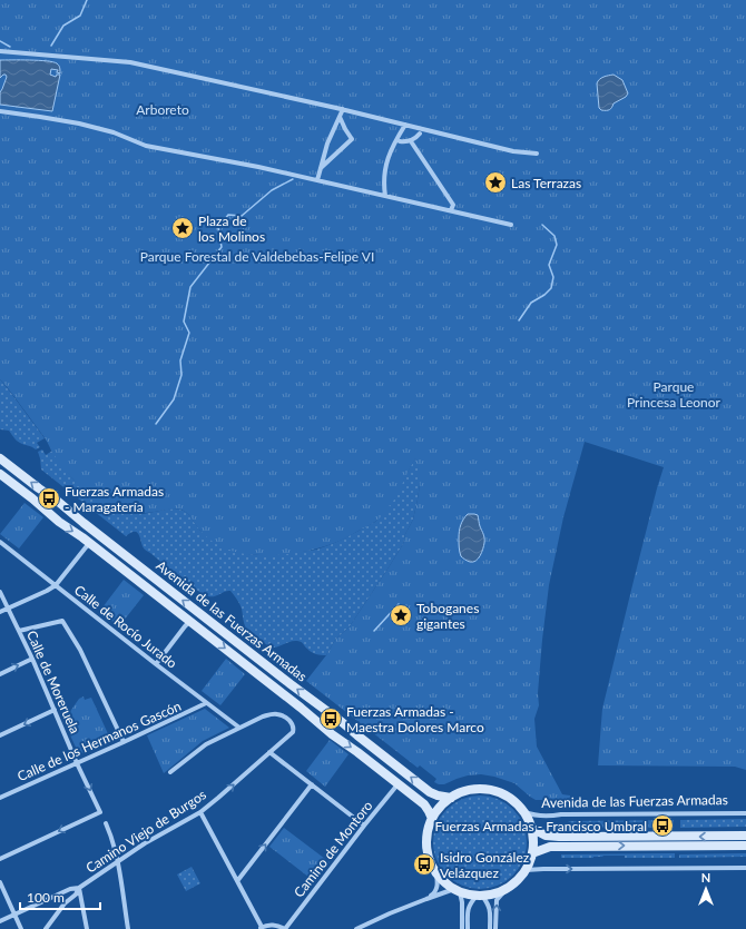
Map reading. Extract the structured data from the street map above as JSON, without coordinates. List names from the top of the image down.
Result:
{
  "streets": {
    "street": [
      "Avenida de las Fuerzas Armadas",
      "Calle de Rocío Jurado",
      "Calle de Moreruela",
      "Calle de los Hermanos Gascón",
      "Camino Viejo de Burgos",
      "Camino de Montoro"
    ]
  },
  "crossings": [
    ["Avenida de las Fuerzas Armadas", "Camino de Montoro"],
    ["Calle de Rocío Jurado", "Calle de los Hermanos Gascón"],
    ["Calle de Rocío Jurado", "Camino Viejo de Burgos"],
    ["Calle de Moreruela", "Calle de los Hermanos Gascón"]
  ],
  "parks": ["Arboreto", "Parque Forestal de Valdebebas-Felipe VI", "Parque Princesa Leonor"],
  "places": {
    "place": ["Las Terrazas", "Plaza de los Molinos", "Toboganes gigantes"],
    "bus stop": [
      "Fuerzas Armadas - Maragatería",
      "Fuerzas Armadas - Maestra Dolores Marco",
      "Fuerzas Armadas - Francisco Umbral",
      "Isidro González Velázquez"
    ]
  },
  "scale_bar": "100 m",
  "north": "top"
}
